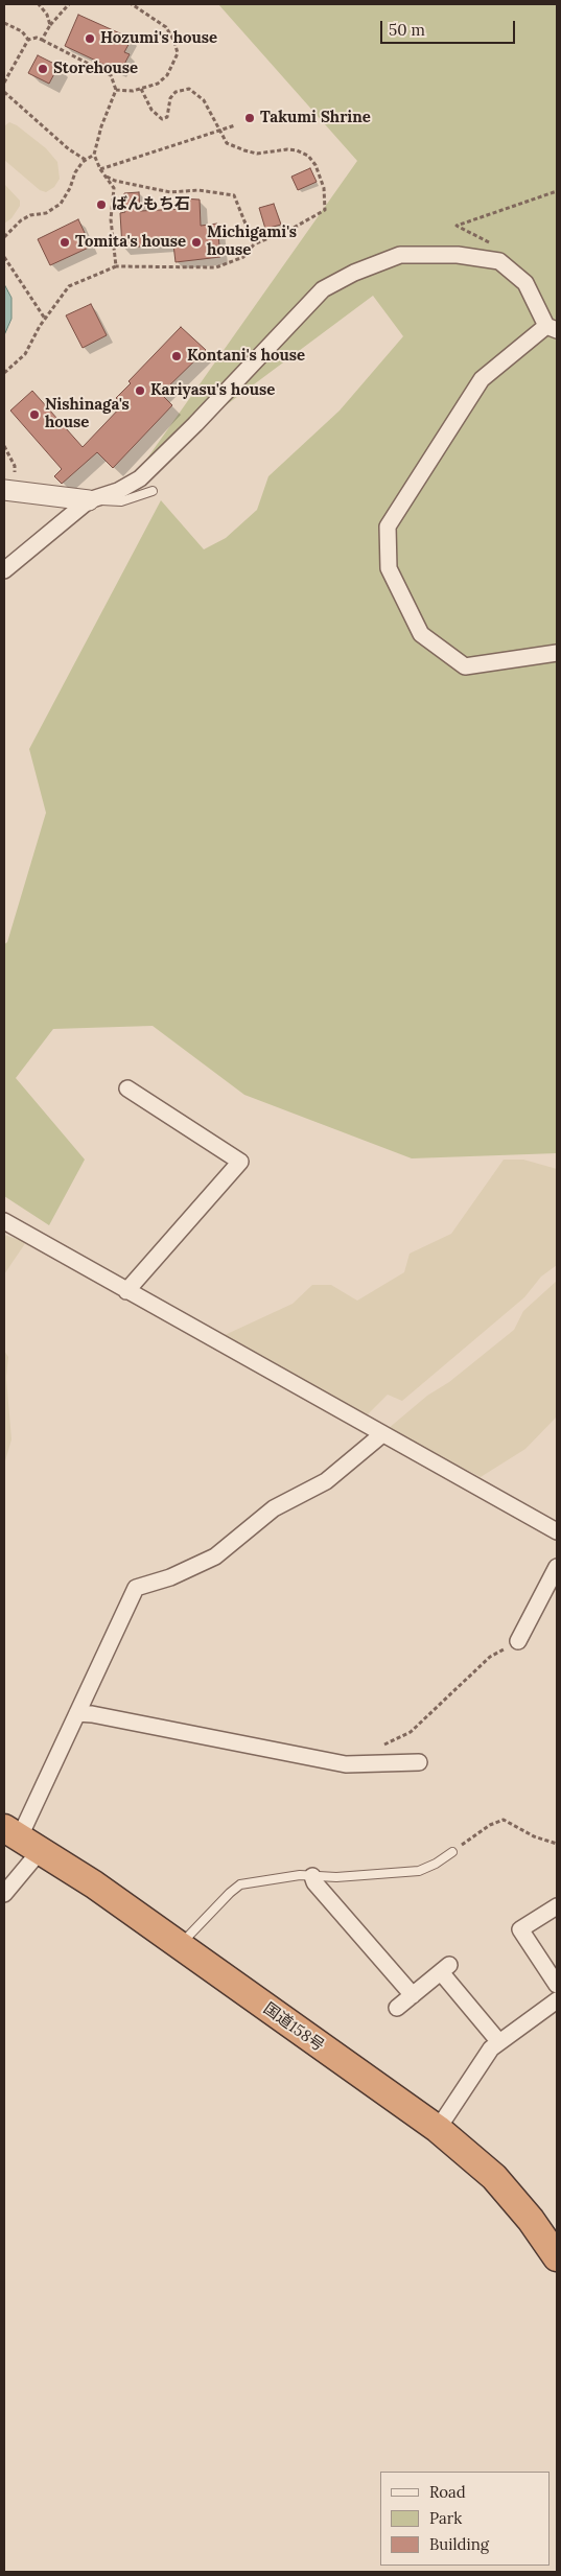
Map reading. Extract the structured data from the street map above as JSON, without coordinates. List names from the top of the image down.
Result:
{
  "streets": {
    "highway": ["国道158号"]
  },
  "places": [
    "Hozumi's house",
    "Storehouse",
    "Takumi Shrine",
    "ばんもち石",
    "Tomita's house",
    "Michigami's house",
    "Kontani's house",
    "Kariyasu's house",
    "Nishinaga's house"
  ],
  "legend": ["Road", "Park", "Building"],
  "scale_bar": "50 m"
}
